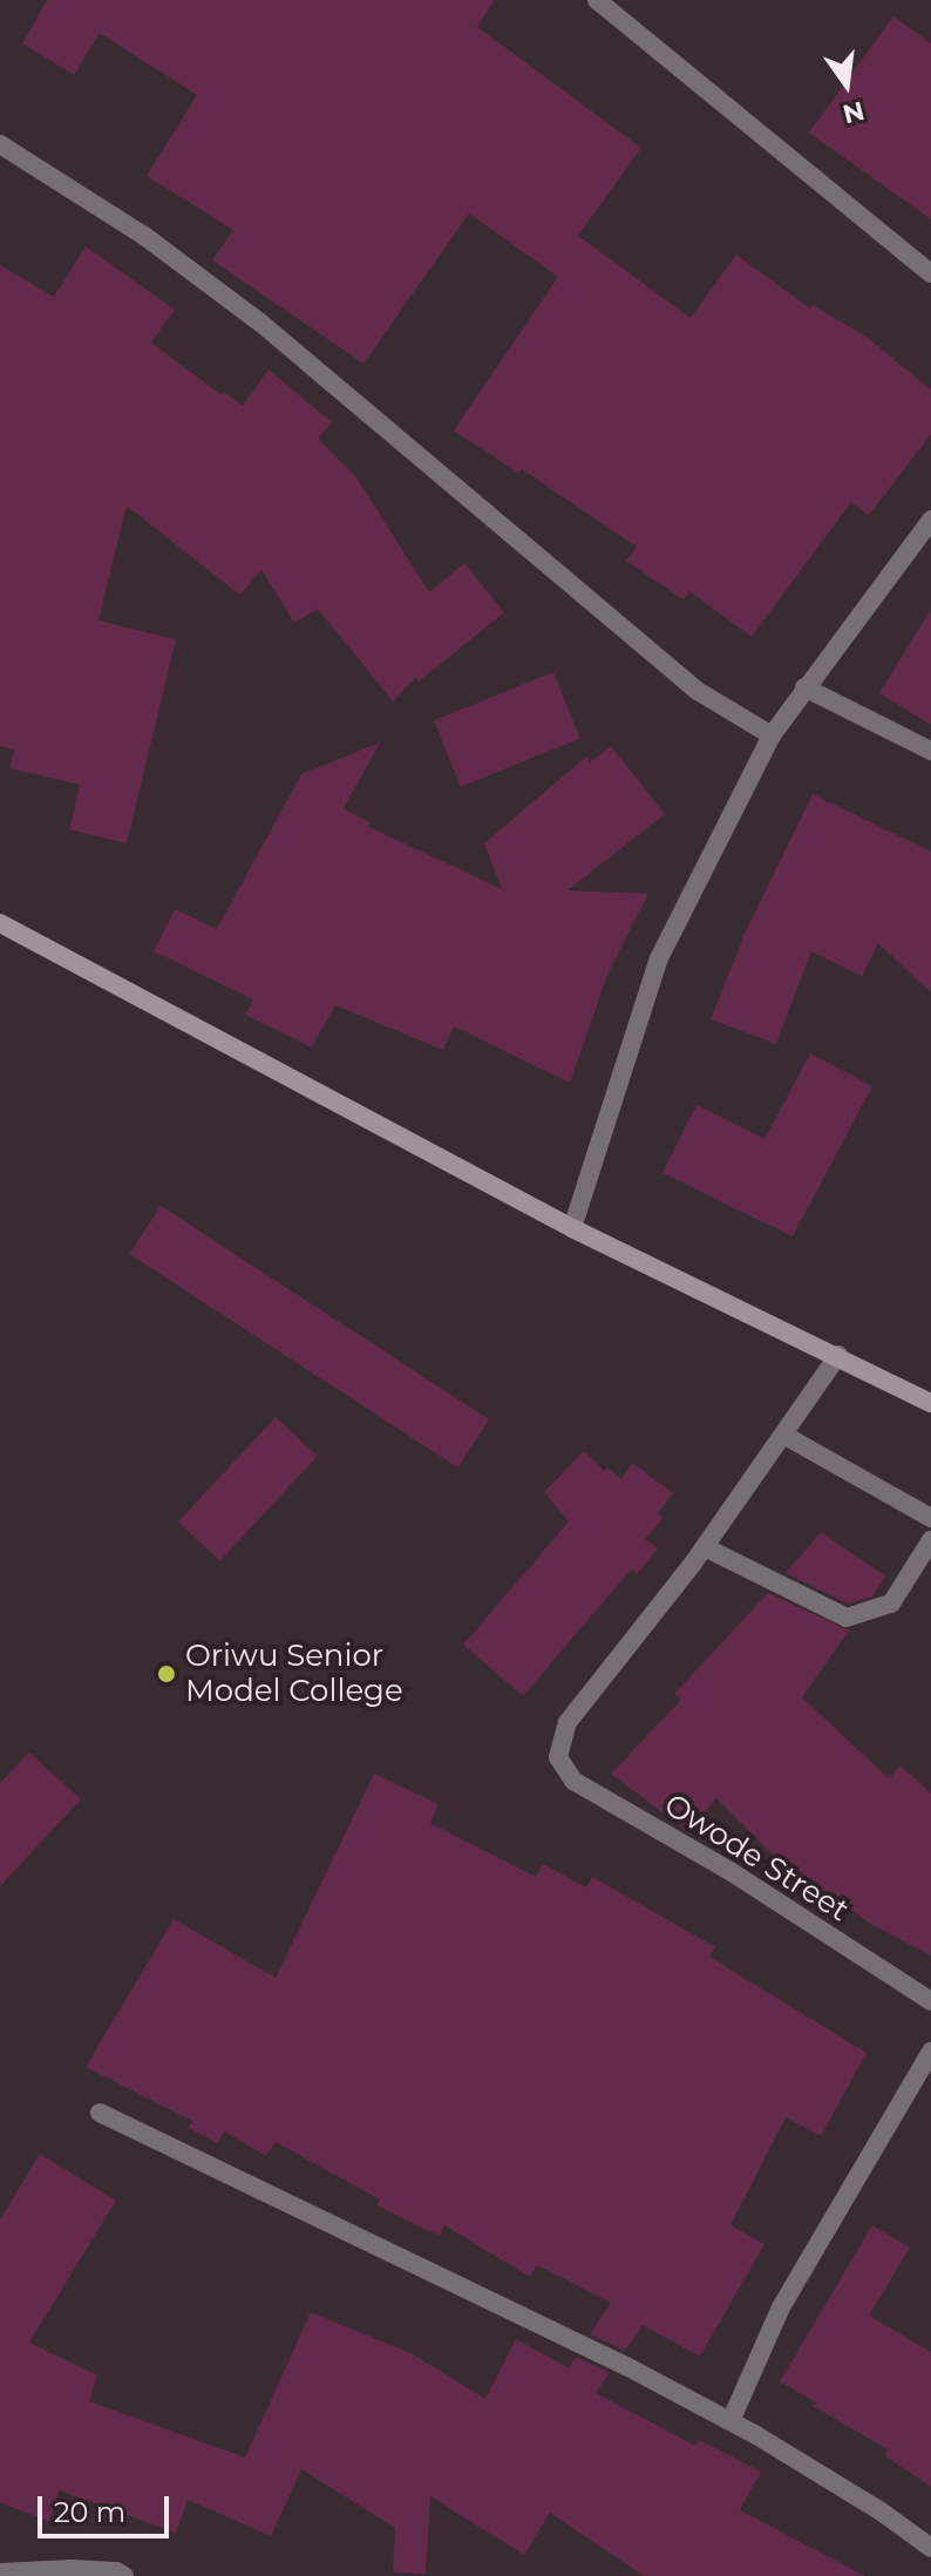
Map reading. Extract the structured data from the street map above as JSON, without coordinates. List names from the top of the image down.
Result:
{
  "streets": {
    "street": ["Owode Street"]
  },
  "places": ["Oriwu Senior Model College"],
  "scale_bar": "20 m",
  "north": "bottom"
}
